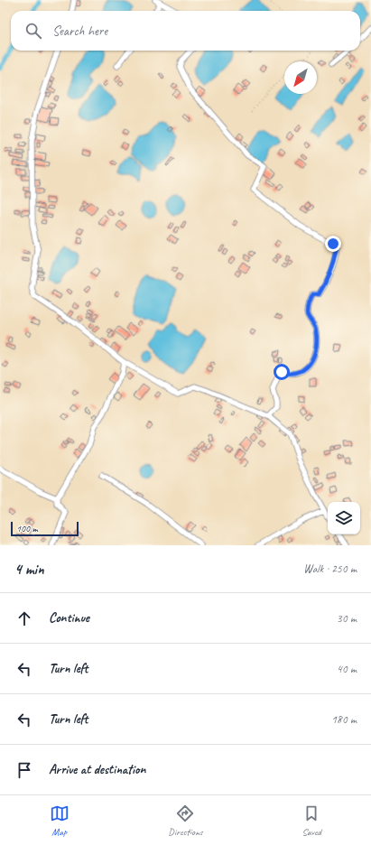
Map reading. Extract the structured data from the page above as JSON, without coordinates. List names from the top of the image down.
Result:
{
  "scale_bar": "100 m",
  "north": "bottom left",
  "page": {
    "search": "Search here",
    "scale": "100 m",
    "heading": ["4 min", "Walk · 250 m"],
    "list": [
      ["Continue", "30 m"],
      ["Turn left", "40 m"],
      ["Turn left", "180 m"],
      "Arrive at destination"
    ],
    "nav": ["Map", "Directions", "Saved"]
  }
}
